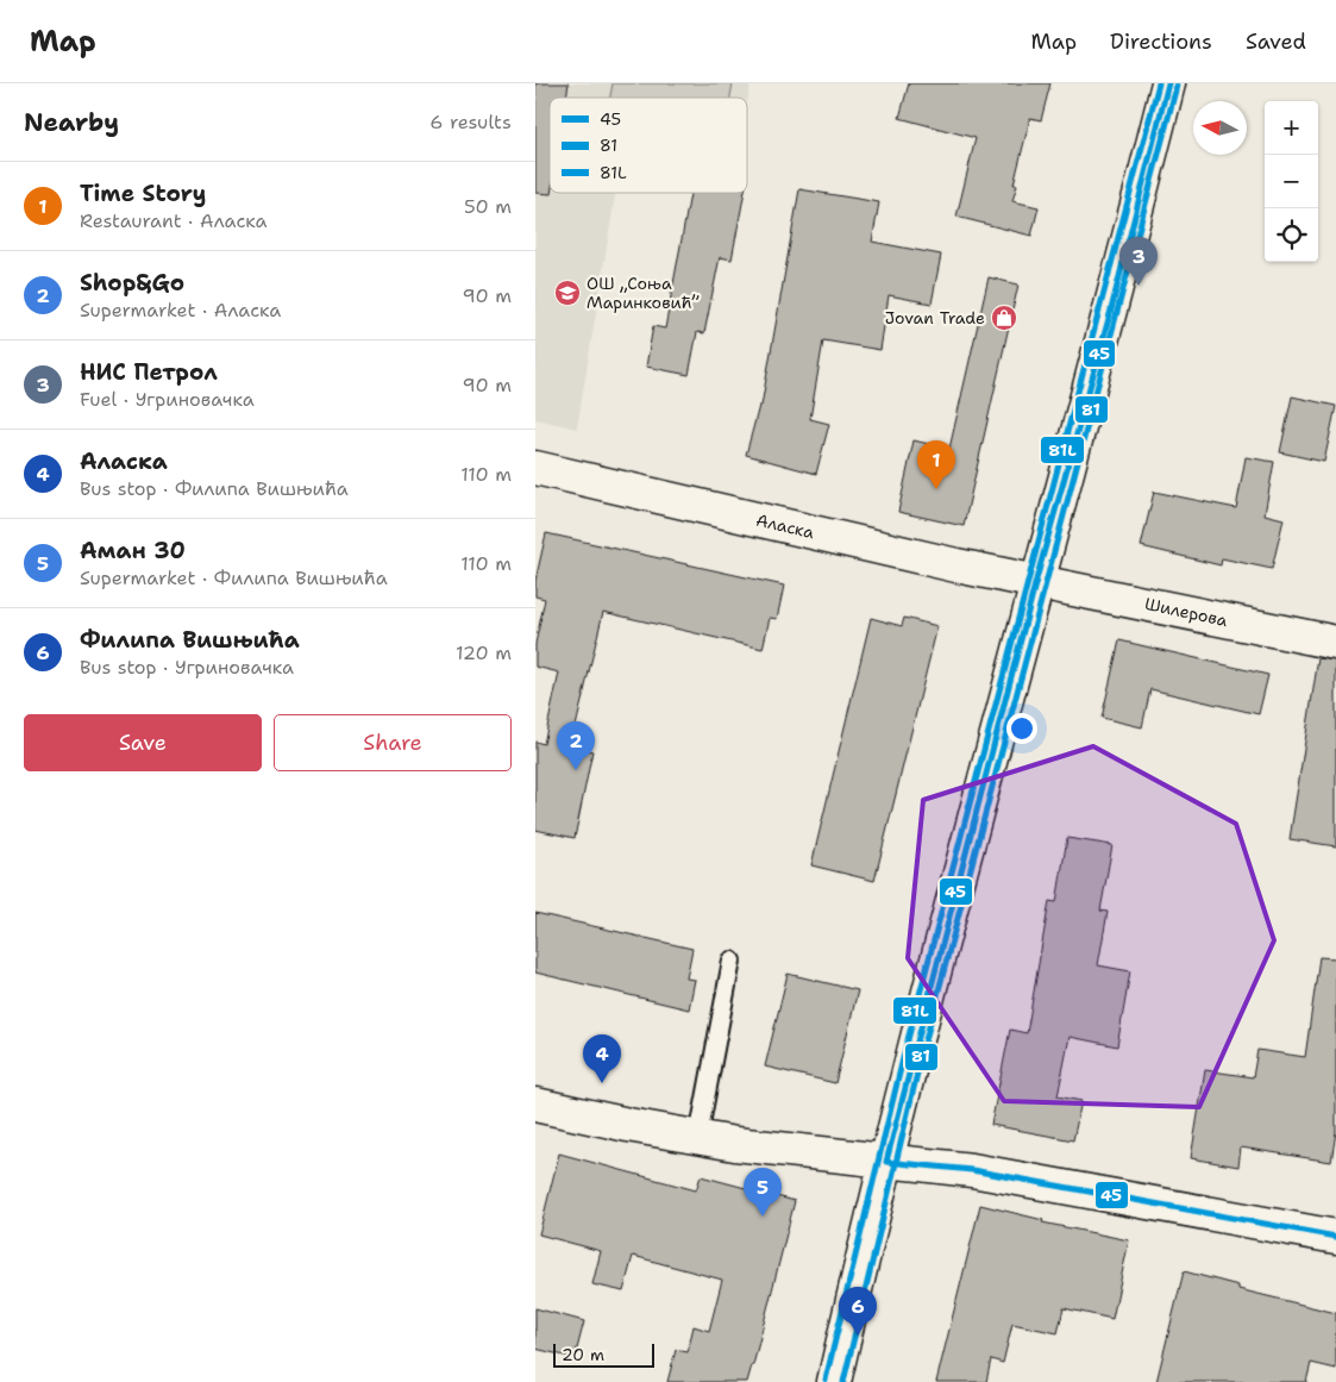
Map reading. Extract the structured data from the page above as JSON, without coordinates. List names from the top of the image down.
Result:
{
  "streets": {
    "street": ["Аласка", "Шилерова"]
  },
  "crossings": [
    ["Аласка", "Шилерова"]
  ],
  "places": {
    "school or university": ["ОШ „Соња Маринковић”"],
    "shop": ["Jovan Trade"]
  },
  "lines": ["transit line 45", "transit line 81L", "transit line 81"],
  "legend": ["45", "81", "81L"],
  "scale_bar": "20 m",
  "north": "left",
  "page": {
    "header": "Map",
    "nav": ["Map", "Directions", "Saved"],
    "heading": ["Nearby", "6 results"],
    "map_buttons": ["+", "−"],
    "list": [
      {
        "mark": "1",
        "name": "Time Story",
        "note": "Restaurant · Аласка",
        "value": "50 m"
      },
      {
        "mark": "2",
        "name": "Shop&Go",
        "note": "Supermarket · Аласка",
        "value": "90 m"
      },
      {
        "mark": "3",
        "name": "НИС Петрол",
        "note": "Fuel · Угриновачка",
        "value": "90 m"
      },
      {
        "mark": "4",
        "name": "Аласка",
        "note": "Bus stop · Филипа Вишњића",
        "value": "110 m"
      },
      {
        "mark": "5",
        "name": "Аман 30",
        "note": "Supermarket · Филипа Вишњића",
        "value": "110 m"
      },
      {
        "mark": "6",
        "name": "Филипа Вишњића",
        "note": "Bus stop · Угриновачка",
        "value": "120 m"
      }
    ],
    "pins": [
      "3",
      "1",
      "2",
      "4",
      "5",
      "6"
    ],
    "buttons": ["Save", "Share"],
    "scale": "20 m"
  }
}
